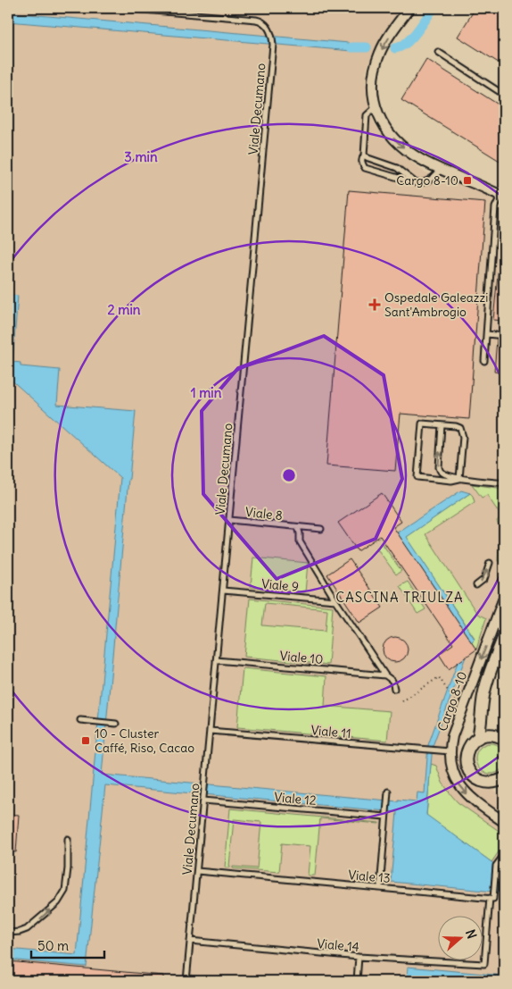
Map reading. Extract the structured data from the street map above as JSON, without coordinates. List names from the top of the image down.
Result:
{
  "streets": {
    "street": ["Cargo 8-10"],
    "lane": [
      "Viale Decumano",
      "Viale 8",
      "Viale 9",
      "Viale 10",
      "Viale 11",
      "Viale 12",
      "Viale 13",
      "Viale 14"
    ]
  },
  "crossings": [
    ["Viale Decumano", "Viale 8"],
    ["Viale Decumano", "Viale 9"],
    ["Viale Decumano", "Viale 10"],
    ["Viale Decumano", "Viale 11"],
    ["Viale Decumano", "Viale 12"],
    ["Viale Decumano", "Viale 13"],
    ["Viale Decumano", "Viale 14"],
    ["Cargo 8-10", "Viale 11"],
    ["Viale 13", "Viale 14"]
  ],
  "districts": ["CASCINA TRIULZA"],
  "places": {
    "transit": ["Cargo 8-10", "10 - Cluster Caffé, Riso, Cacao"],
    "health": ["Ospedale Galeazzi Sant'Ambrogio"]
  },
  "scale_bar": "50 m",
  "north": "right",
  "rings": ["3 min", "2 min", "1 min"]
}
